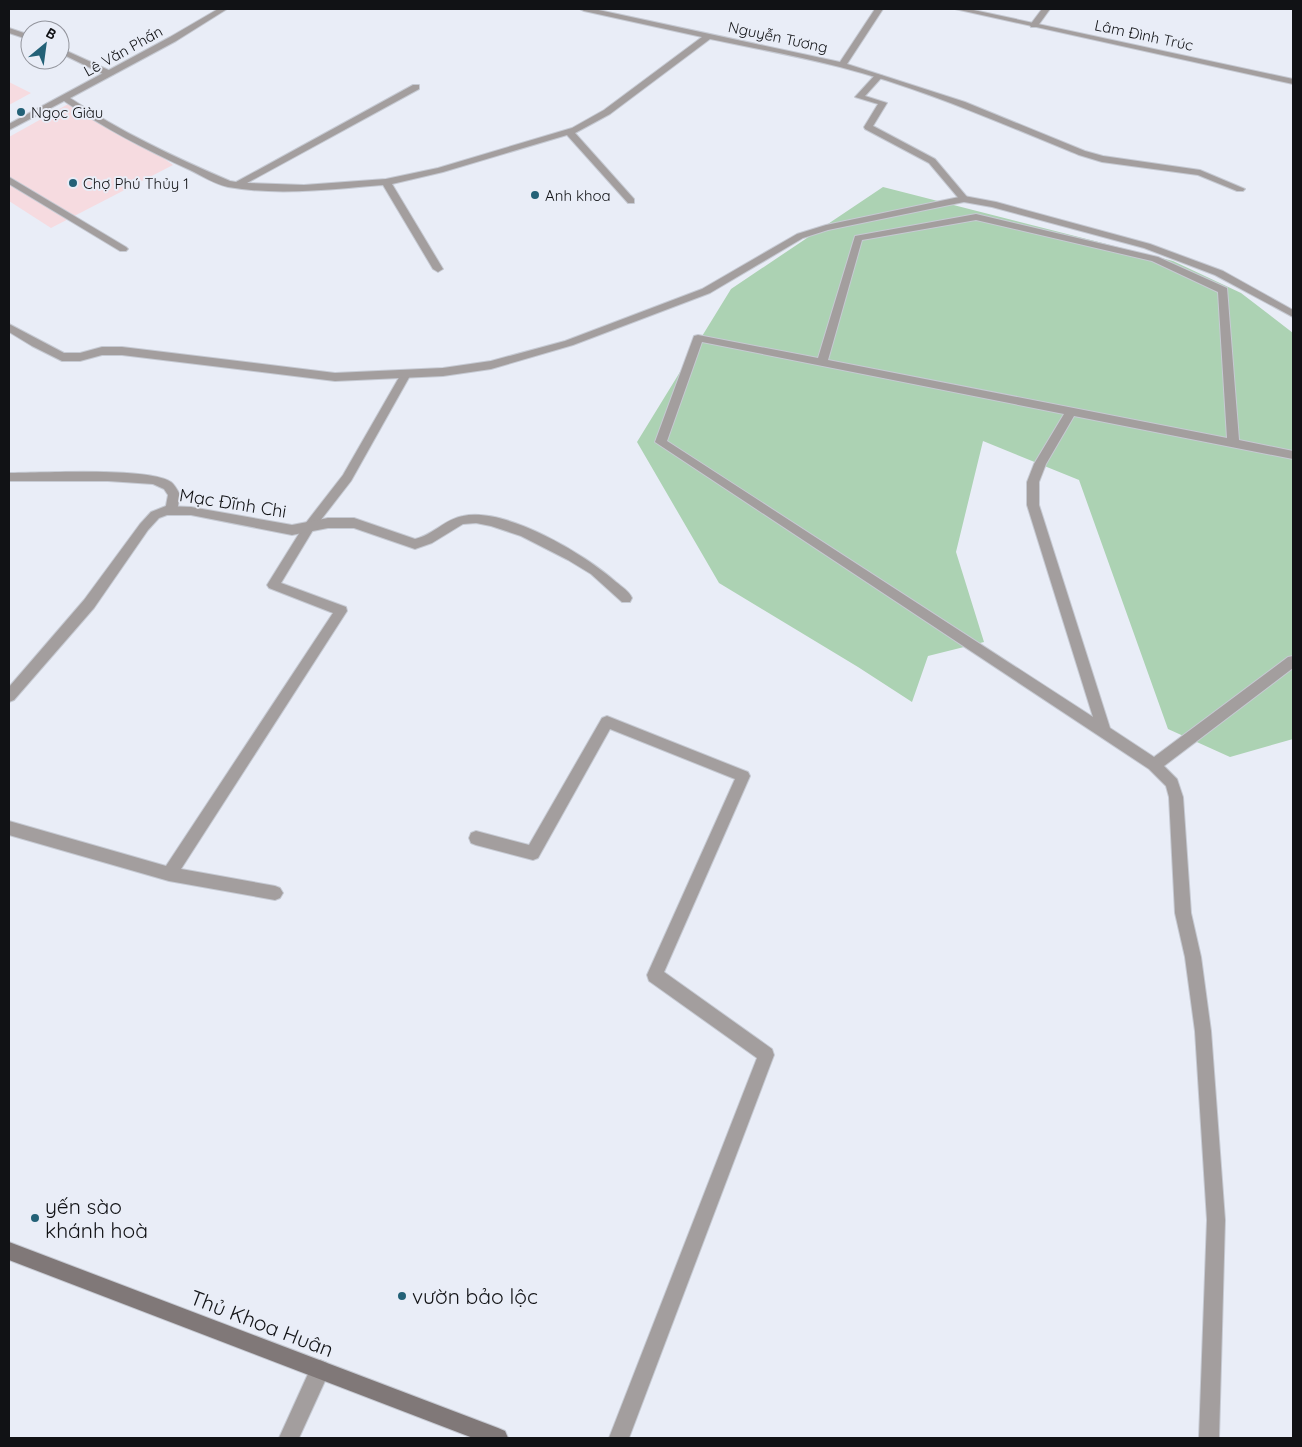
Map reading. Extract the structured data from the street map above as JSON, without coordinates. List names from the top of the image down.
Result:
{
  "streets": {
    "main road": ["Thủ Khoa Huân"],
    "street": [
      "Lâm Đình Trúc",
      "Nguyễn Tương",
      "Lê Văn Phấn",
      "Mạc Đĩnh Chi"
    ]
  },
  "places": [
    "Ngọc Giàu",
    "Chợ Phú Thủy 1",
    "Anh khoa",
    "yến sào khánh hoà",
    "vườn bảo lộc"
  ],
  "north": "top right"
}
